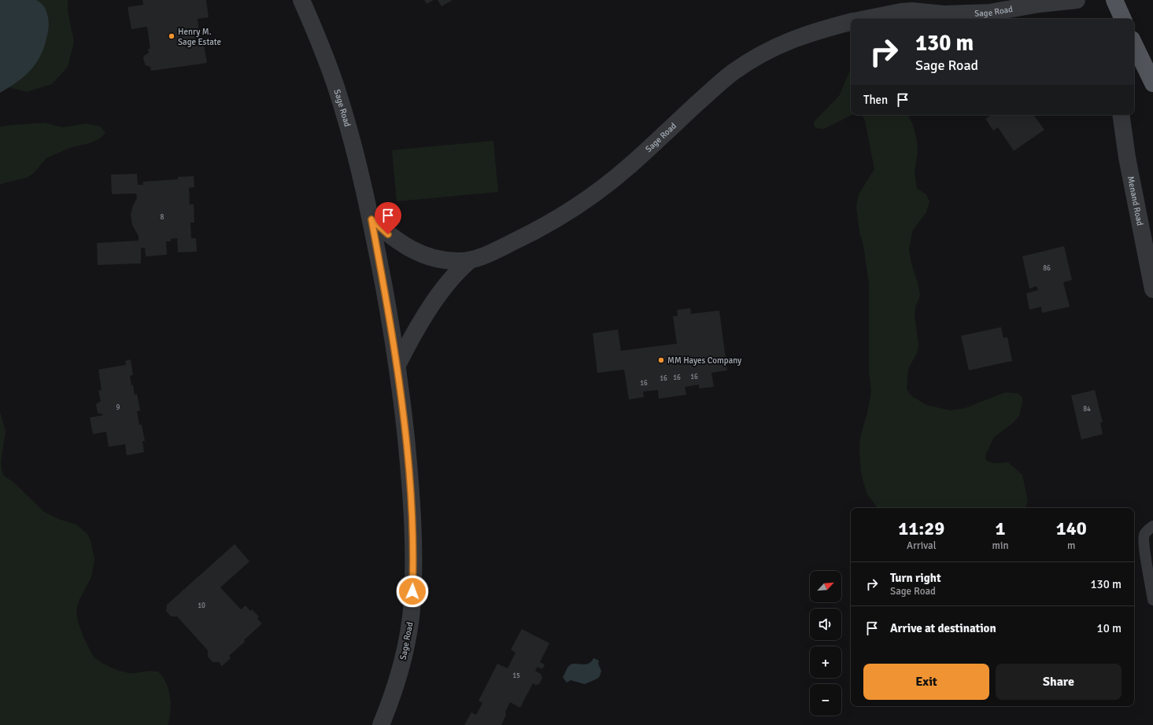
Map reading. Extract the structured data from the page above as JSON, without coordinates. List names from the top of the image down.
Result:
{
  "streets": {
    "street": ["Sage Road", "Menand Road"]
  },
  "places": ["Henry M. Sage Estate", "MM Hayes Company"],
  "house_numbers": [
    "8",
    "86",
    "16",
    "16",
    "16",
    "16",
    "9",
    "84",
    "10",
    "15"
  ],
  "north": "top right",
  "page": {
    "turn": ["130 m", "Sage Road"],
    "then": "Then",
    "eta": [
      "11:29",
      "Arrival",
      "1",
      "min",
      "140",
      "m"
    ],
    "list": [
      {
        "name": "Turn right",
        "note": "Sage Road",
        "value": "130 m"
      },
      {
        "name": "Arrive at destination",
        "value": "10 m"
      }
    ],
    "map_buttons": ["+", "−"],
    "buttons": ["Exit", "Share"]
  }
}
